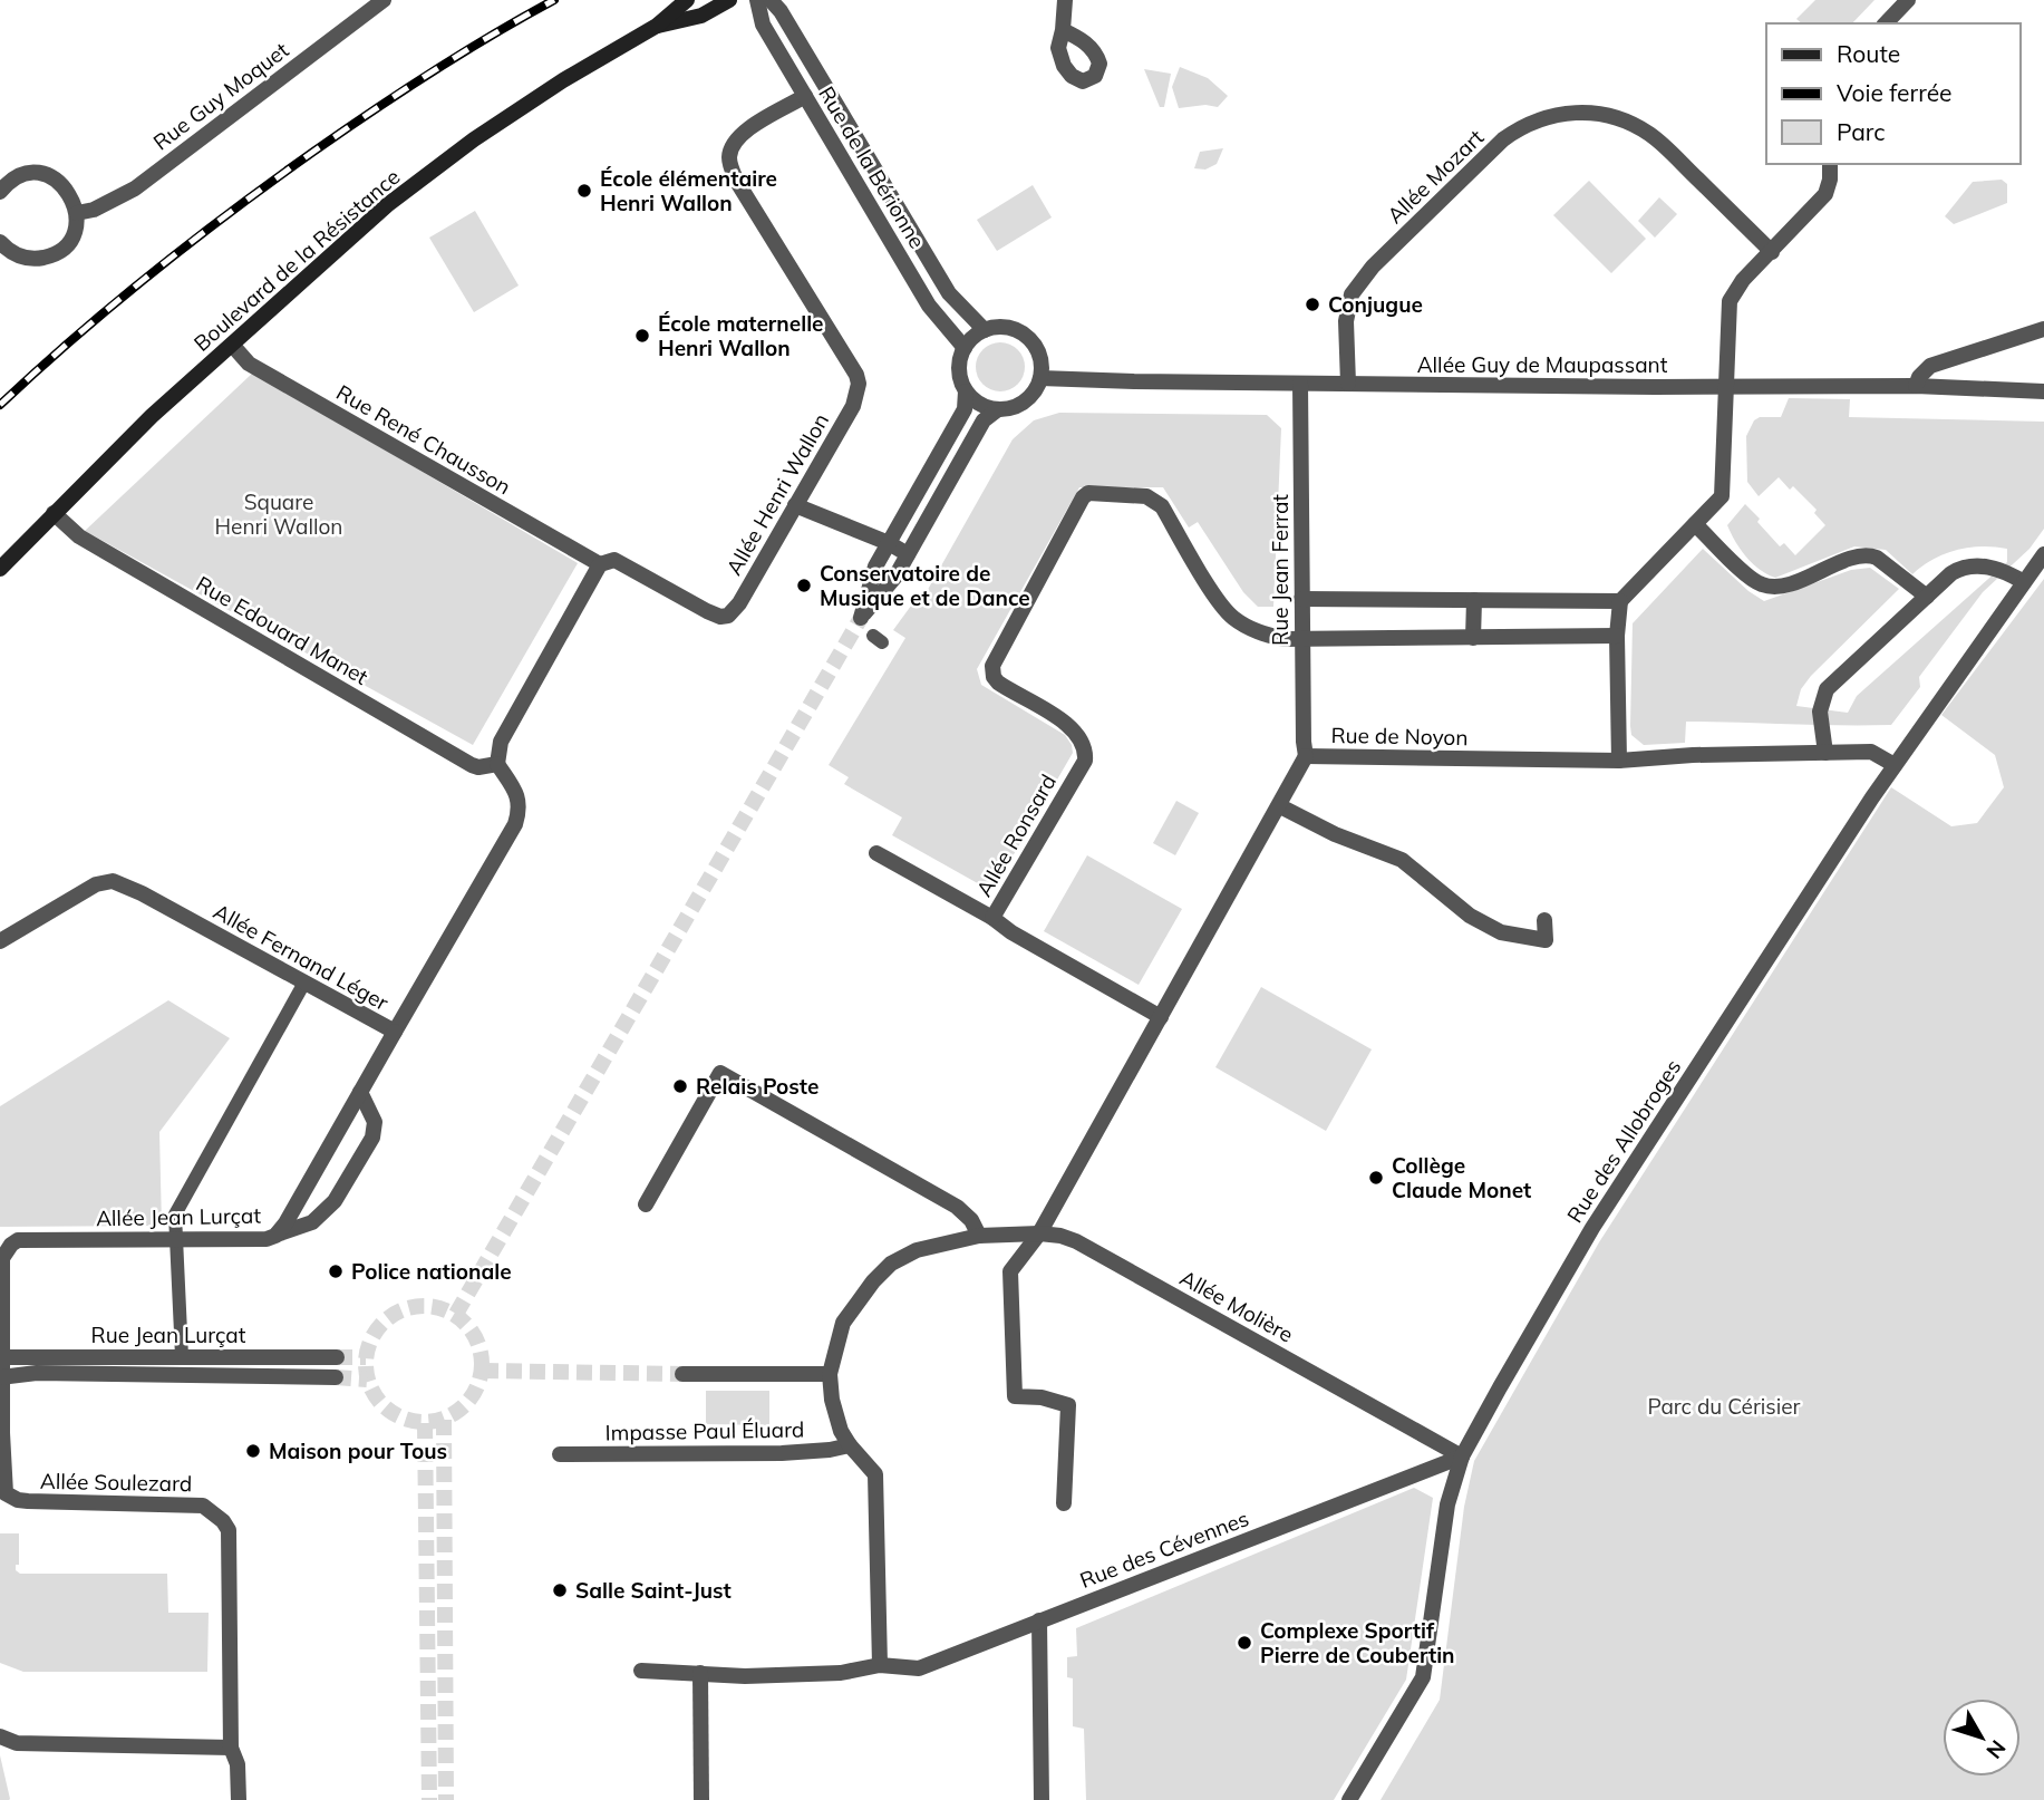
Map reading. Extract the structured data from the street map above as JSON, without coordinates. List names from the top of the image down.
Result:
{
  "streets": {
    "main road": ["Boulevard de la Résistance"],
    "street": [
      "Rue Guy Moquet",
      "Rue de la Bérionne",
      "Allée Mozart",
      "Allée Guy de Maupassant",
      "Rue René Chausson",
      "Allée Henri Wallon",
      "Rue Jean Ferrat",
      "Rue Edouard Manet",
      "Rue de Noyon",
      "Allée Ronsard",
      "Allée Fernand Léger",
      "Rue des Allobroges",
      "Allée Jean Lurçat",
      "Allée Molière",
      "Rue Jean Lurçat",
      "Impasse Paul Éluard",
      "Allée Soulezard",
      "Rue des Cévennes"
    ]
  },
  "crossings": [
    ["Rue de la Bérionne", "Allée Guy de Maupassant"],
    ["Rue de la Bérionne", "Allée Henri Wallon"],
    ["Allée Mozart", "Allée Guy de Maupassant"],
    ["Boulevard de la Résistance", "Rue René Chausson"],
    ["Boulevard de la Résistance", "Rue Edouard Manet"],
    ["Allée Guy de Maupassant", "Rue Jean Ferrat"],
    ["Rue René Chausson", "Allée Henri Wallon"],
    ["Rue Jean Ferrat", "Rue de Noyon"],
    ["Rue Jean Ferrat", "Allée Ronsard"],
    ["Rue Edouard Manet", "Allée Fernand Léger"],
    ["Rue de Noyon", "Allée Ronsard"],
    ["Rue de Noyon", "Rue des Allobroges"],
    ["Rue de Noyon", "Allée Molière"],
    ["Allée Fernand Léger", "Allée Jean Lurçat"],
    ["Rue des Allobroges", "Allée Molière"],
    ["Rue des Allobroges", "Rue des Cévennes"],
    ["Allée Jean Lurçat", "Rue Jean Lurçat"],
    ["Allée Jean Lurçat", "Allée Soulezard"],
    ["Allée Molière", "Rue des Cévennes"],
    ["Rue Jean Lurçat", "Allée Soulezard"]
  ],
  "parks": ["Square Henri Wallon", "Parc du Cérisier"],
  "places": [
    "École élémentaire Henri Wallon",
    "Conjugue",
    "École maternelle Henri Wallon",
    "Conservatoire de Musique et de Dance",
    "Relais Poste",
    "Collège Claude Monet",
    "Police nationale",
    "Maison pour Tous",
    "Salle Saint-Just",
    "Complexe Sportif Pierre de Coubertin"
  ],
  "legend": ["Route", "Voie ferrée", "Parc"],
  "north": "bottom right"
}
